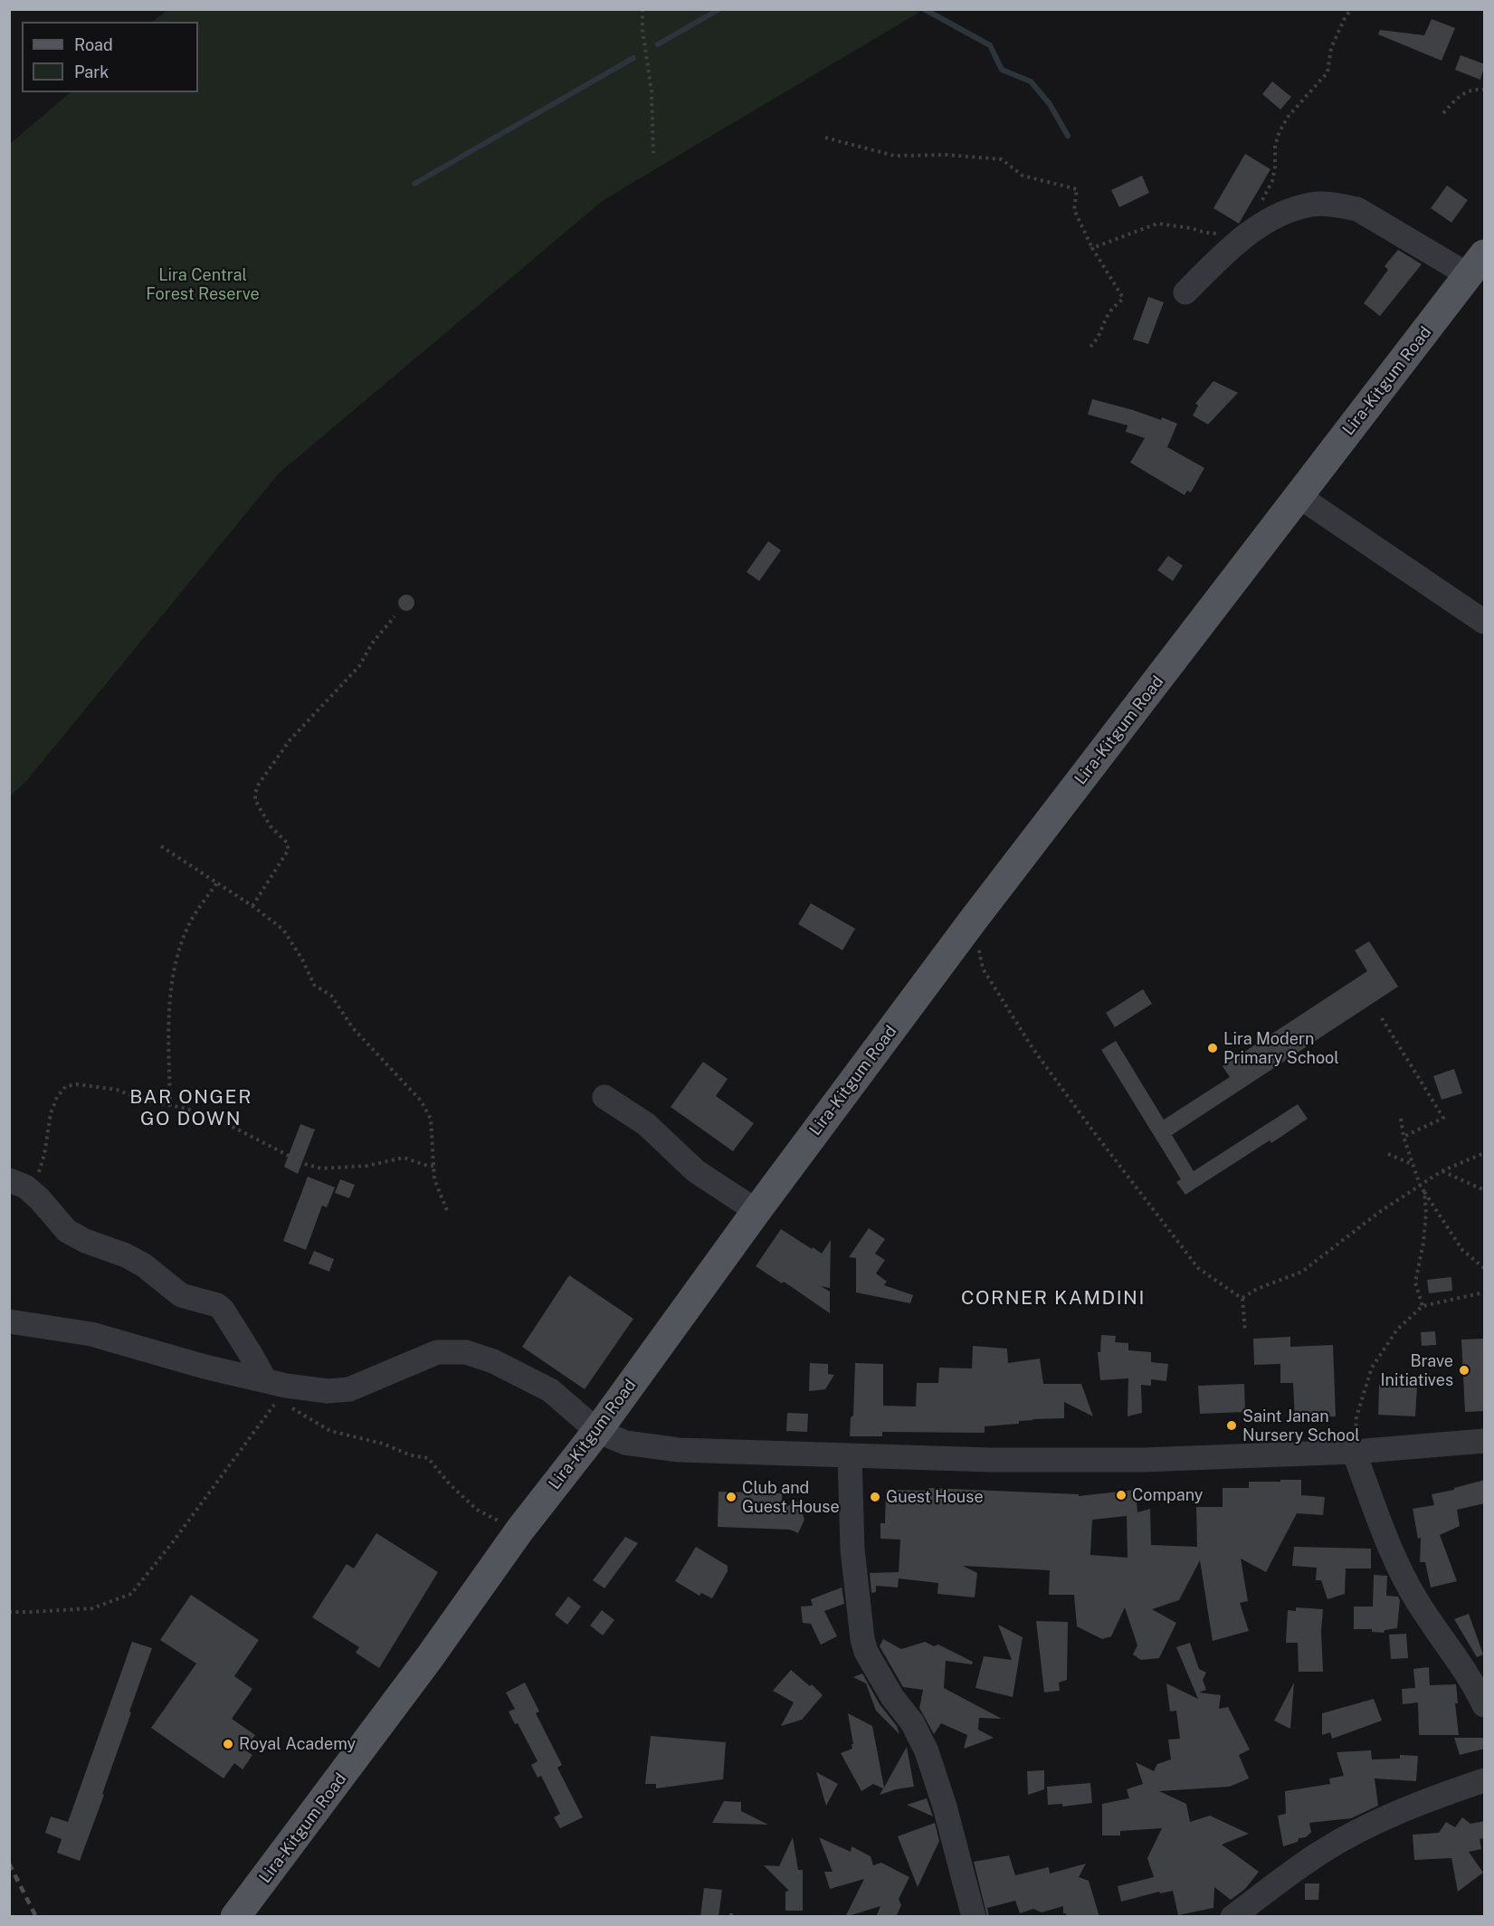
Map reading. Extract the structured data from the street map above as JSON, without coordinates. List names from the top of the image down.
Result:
{
  "streets": {
    "main road": ["Lira-Kitgum Road"]
  },
  "districts": ["BAR ONGER GO DOWN", "CORNER KAMDINI"],
  "parks": ["Lira Central Forest Reserve"],
  "places": [
    "Lira Modern Primary School",
    "Brave Initiatives",
    "Saint Janan Nursery School",
    "Company",
    "Club and Guest House",
    "Guest House",
    "Royal Academy"
  ],
  "legend": ["Road", "Park"]
}
